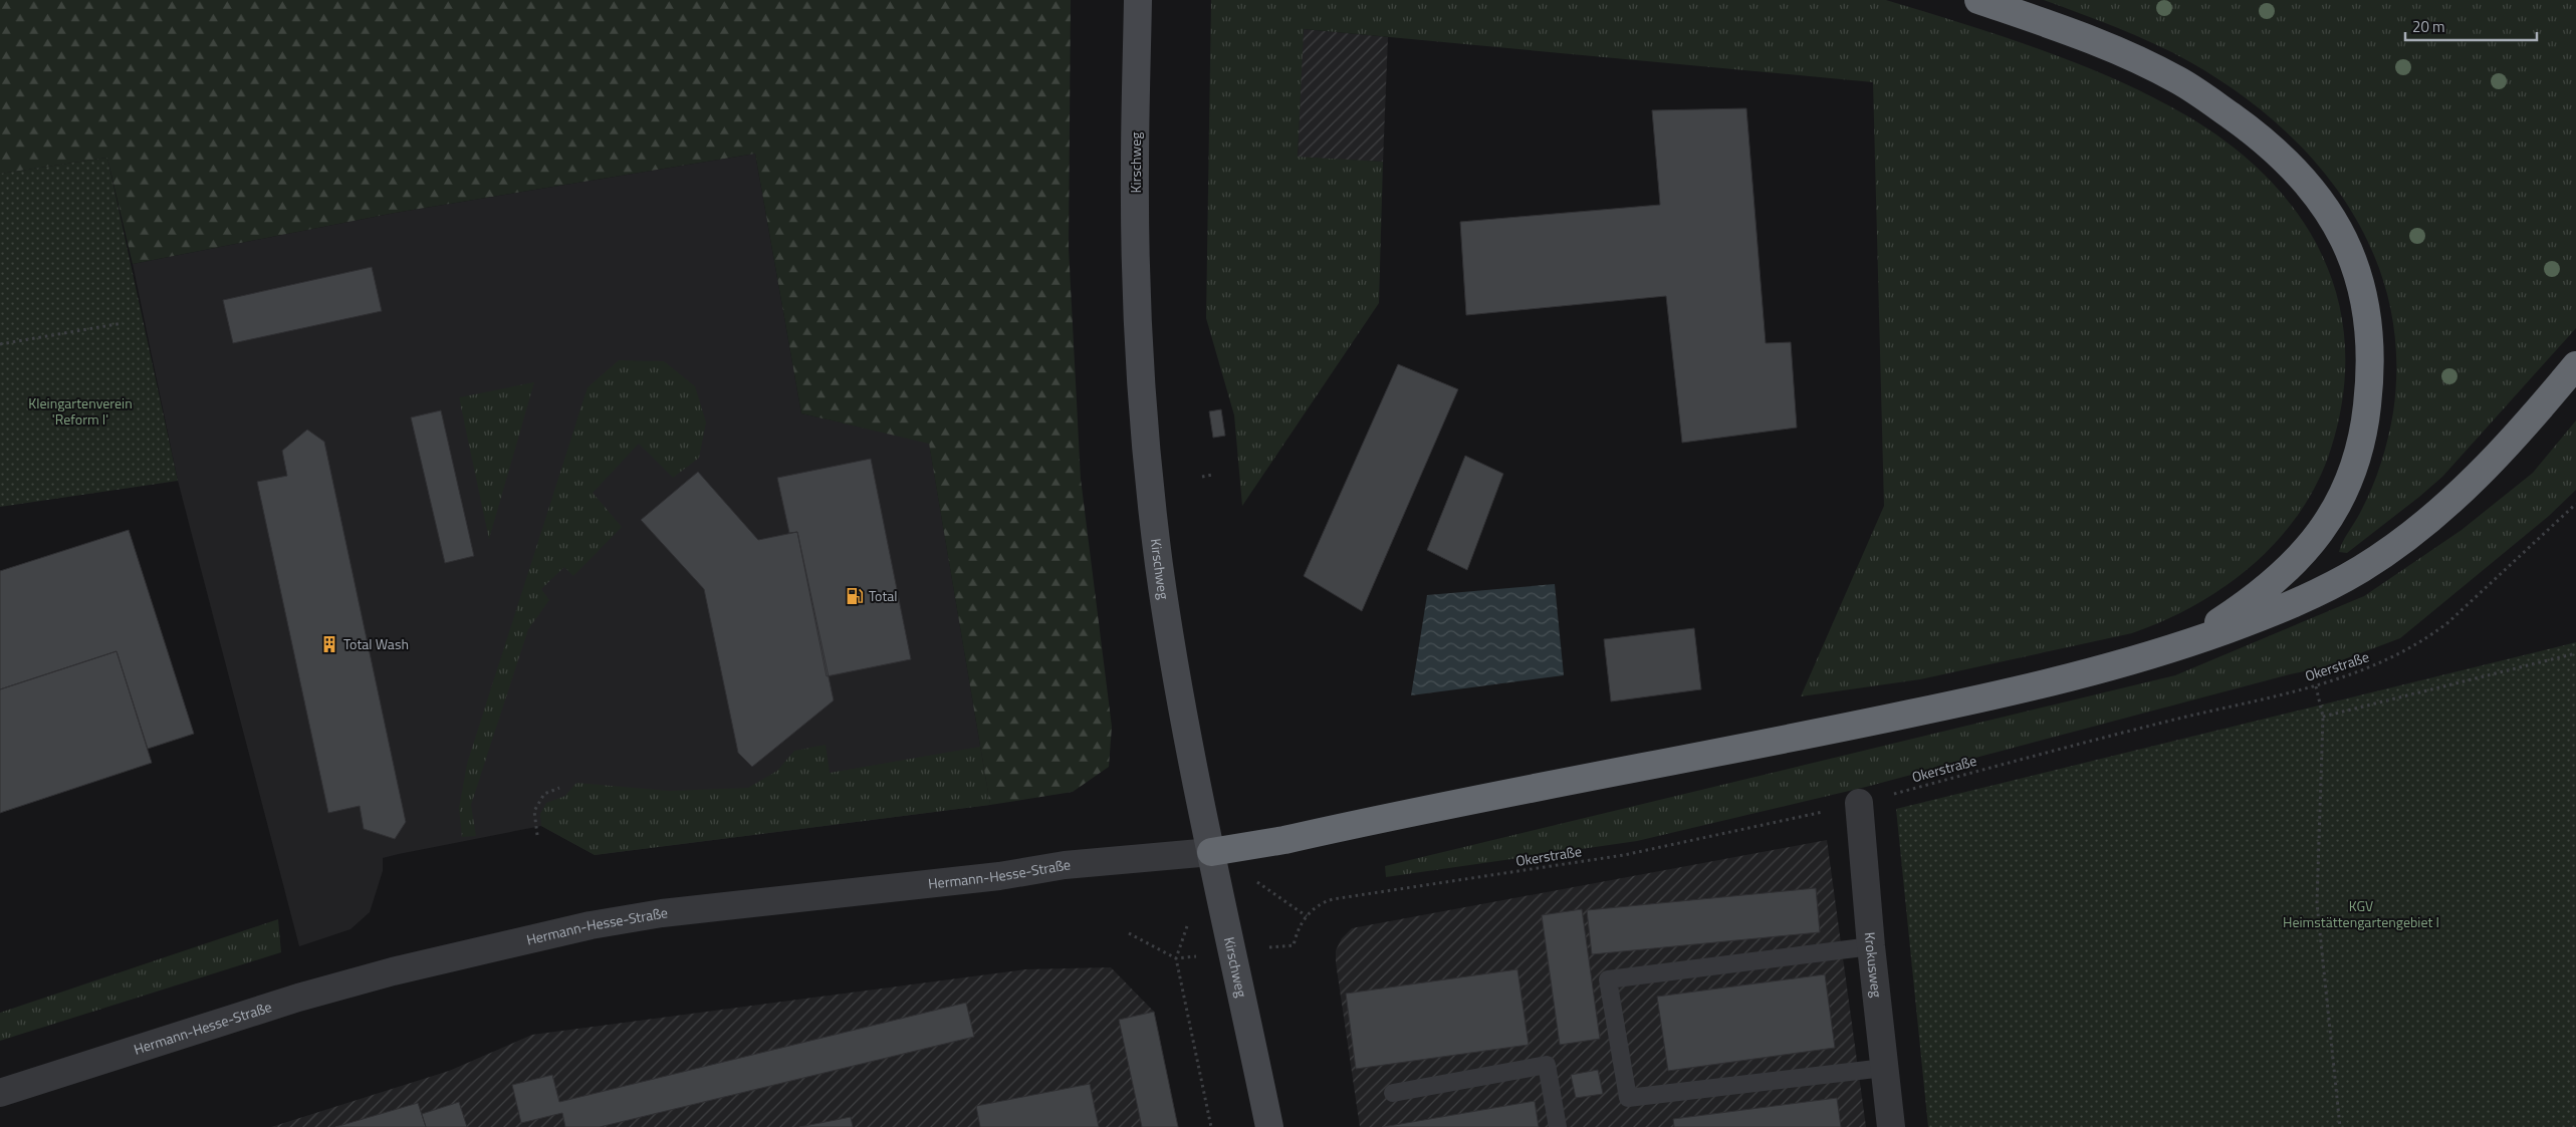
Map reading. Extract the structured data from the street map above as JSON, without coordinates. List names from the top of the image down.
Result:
{
  "streets": {
    "main road": ["Kirschweg"],
    "street": ["Hermann-Hesse-Straße", "Krokusweg"],
    "path": ["Okerstraße"]
  },
  "crossings": [
    ["Kirschweg", "Hermann-Hesse-Straße"],
    ["Okerstraße", "Krokusweg"]
  ],
  "parks": ["Kleingartenverein 'Reform I'", "KGV Heimstättengartengebiet I"],
  "places": {
    "fuel station": ["Total"],
    "building": ["Total Wash"]
  },
  "scale_bar": "20 m"
}
